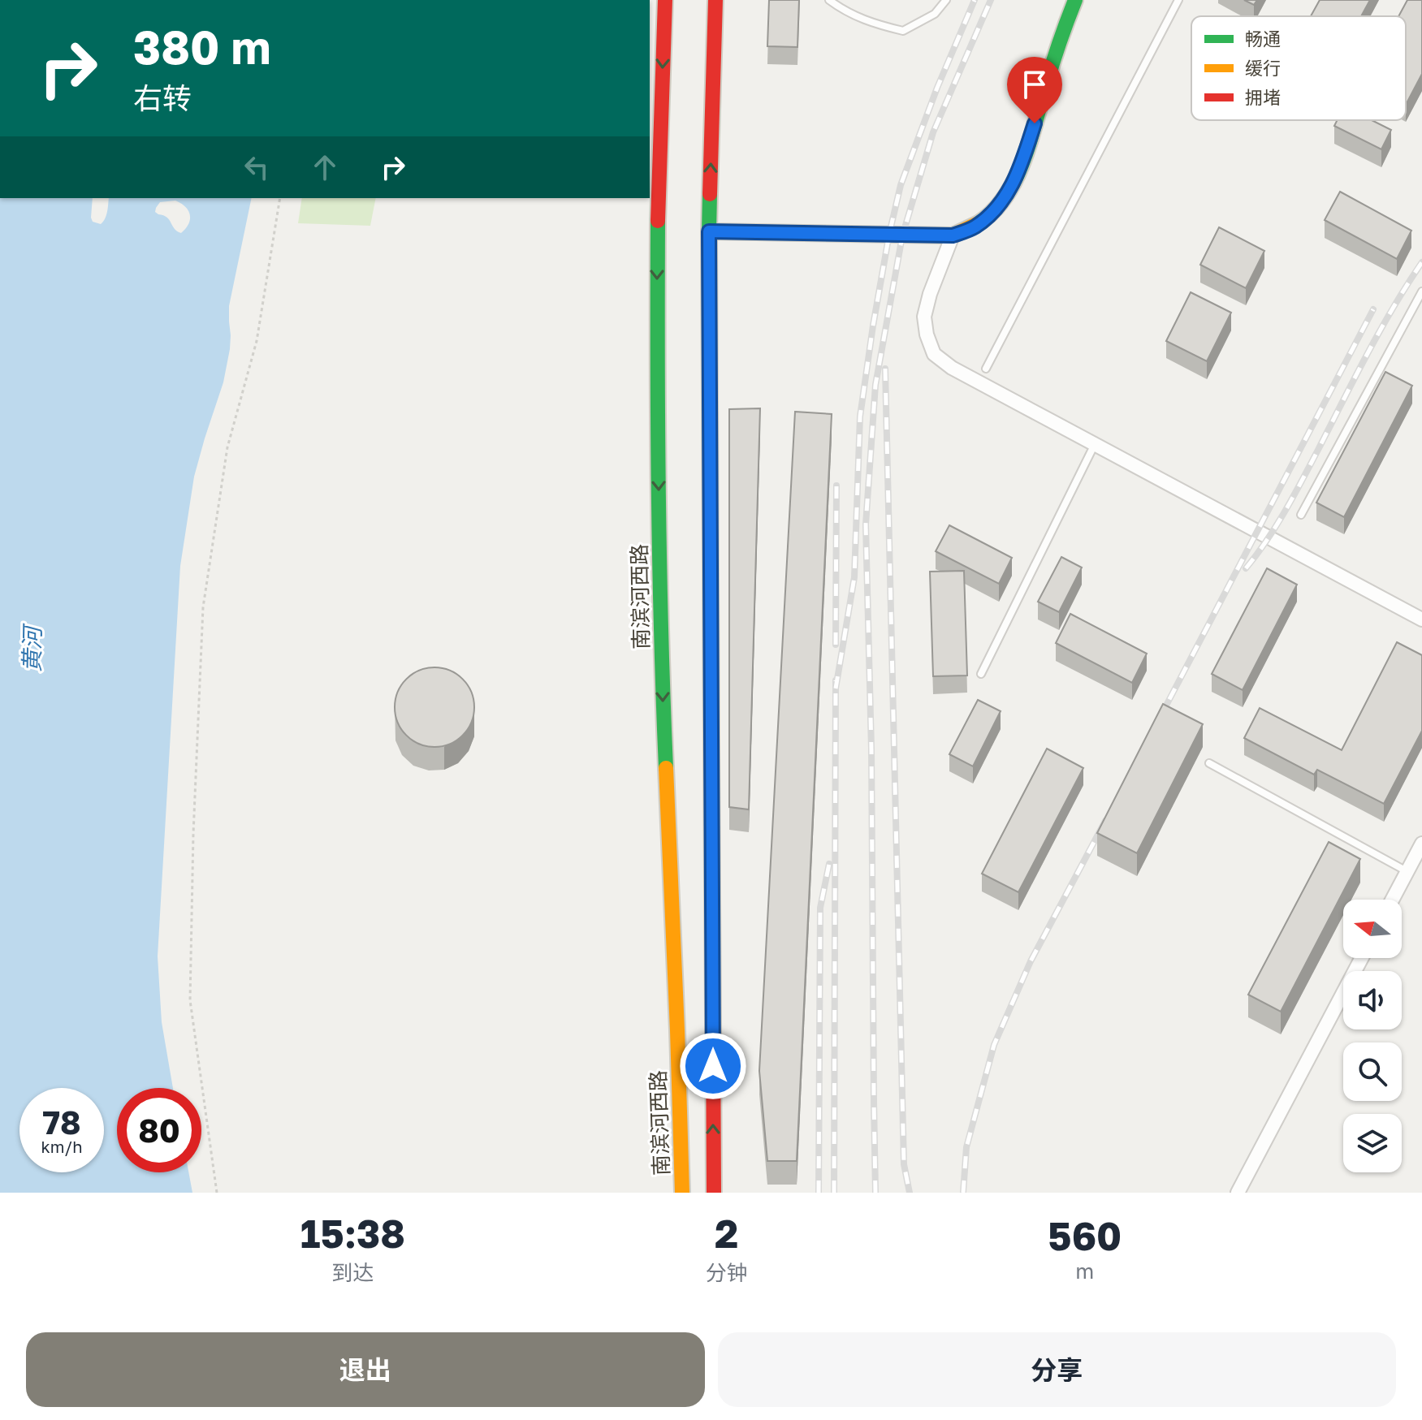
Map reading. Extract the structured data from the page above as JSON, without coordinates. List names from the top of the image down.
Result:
{
  "streets": {
    "main road": ["南滨河西路"]
  },
  "water": ["黄河"],
  "legend": ["畅通", "缓行", "拥堵"],
  "north": "left",
  "page": {
    "turn": ["380 m", "右转"],
    "speed": "78 km/h",
    "limit": "80",
    "eta": [
      "15:38",
      "到达",
      "2",
      "分钟",
      "560",
      "m"
    ],
    "buttons": ["退出", "分享"]
  }
}
